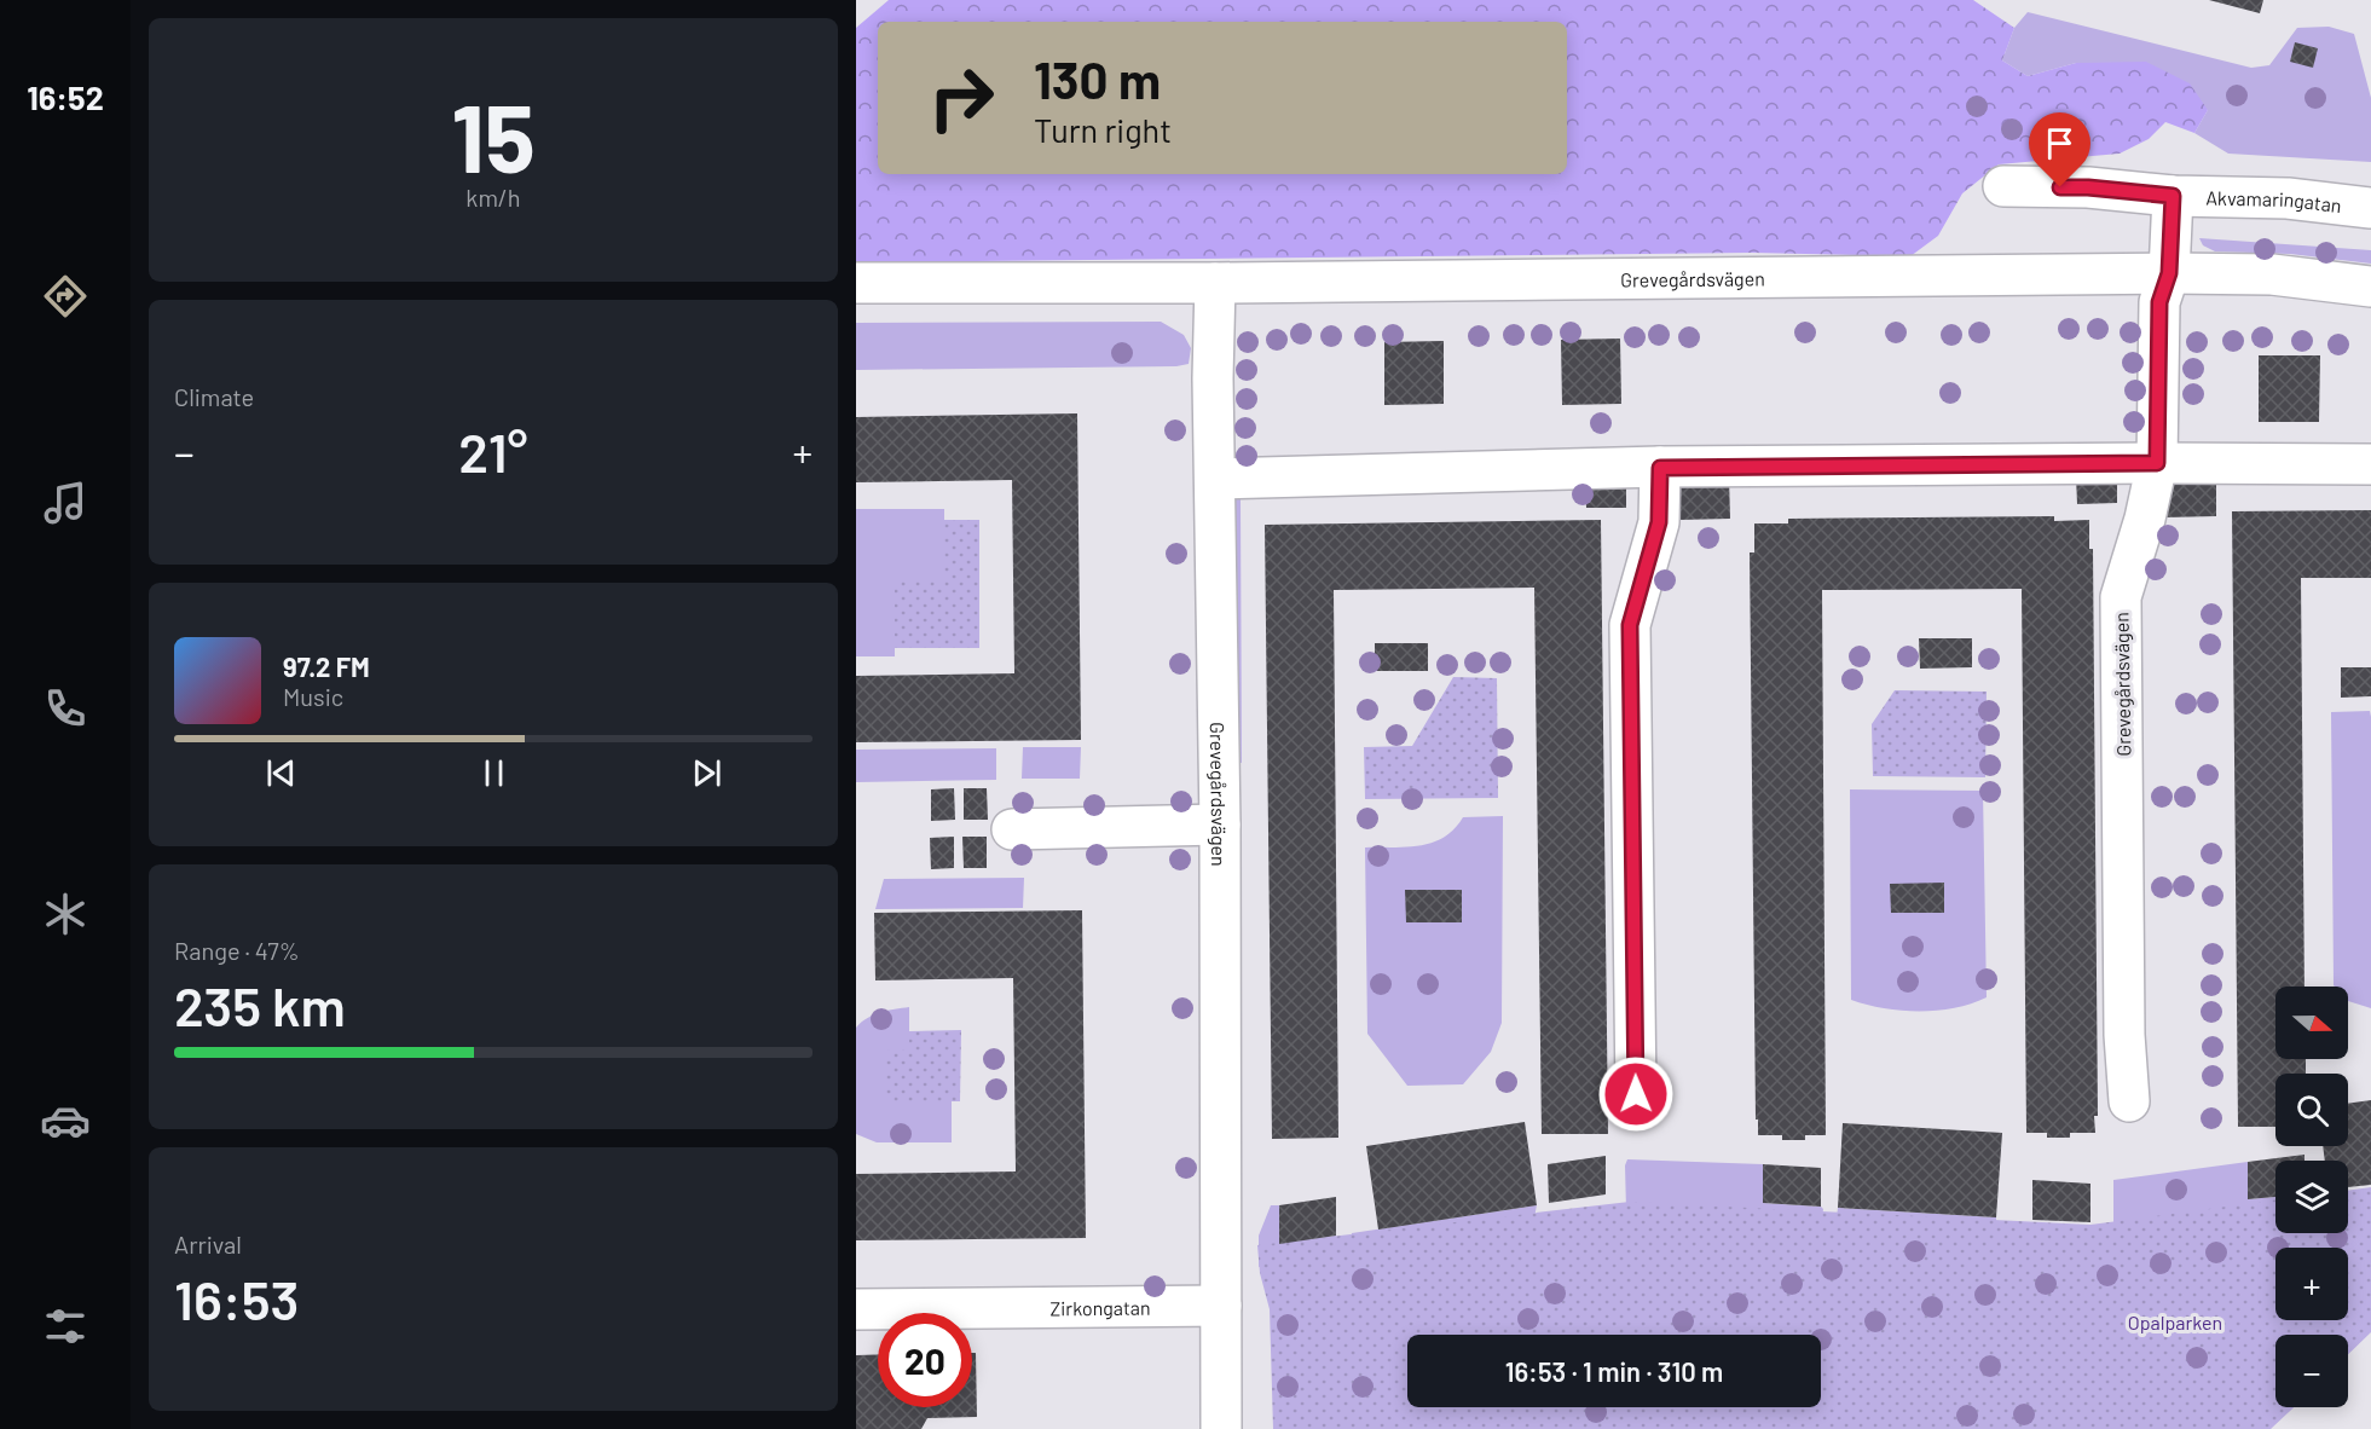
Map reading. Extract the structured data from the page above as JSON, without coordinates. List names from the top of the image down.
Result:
{
  "streets": {
    "street": ["Akvamaringatan", "Grevegårdsvägen", "Zirkongatan"]
  },
  "crossings": [
    ["Grevegårdsvägen", "Zirkongatan"]
  ],
  "parks": ["Opalparken"],
  "north": "right",
  "page": {
    "tabs": "16:52",
    "tile": [
      ["15", "km/h"],
      "Climate",
      ["Range · 47%", "235 km"],
      ["Arrival", "16:53"]
    ],
    "turn": ["130 m", "Turn right"],
    "heat": ["−", "21°", "+"],
    "song": ["97.2 FM", "Music"],
    "map_buttons": ["+", "−"],
    "limit": "20",
    "trip": "16:53 · 1 min · 310 m"
  }
}
